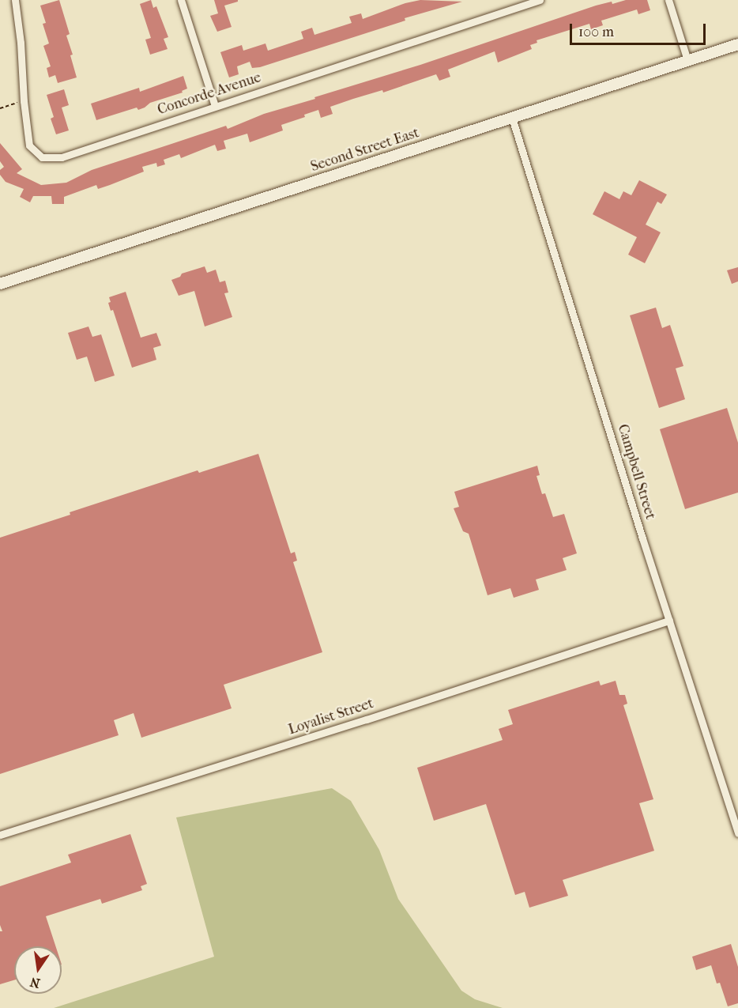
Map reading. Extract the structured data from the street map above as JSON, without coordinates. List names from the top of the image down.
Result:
{
  "streets": {
    "main road": ["Second Street East"],
    "street": ["Concorde Avenue", "Campbell Street", "Loyalist Street"]
  },
  "crossings": [
    ["Second Street East", "Campbell Street"],
    ["Campbell Street", "Loyalist Street"]
  ],
  "scale_bar": "100 m",
  "north": "bottom"
}
